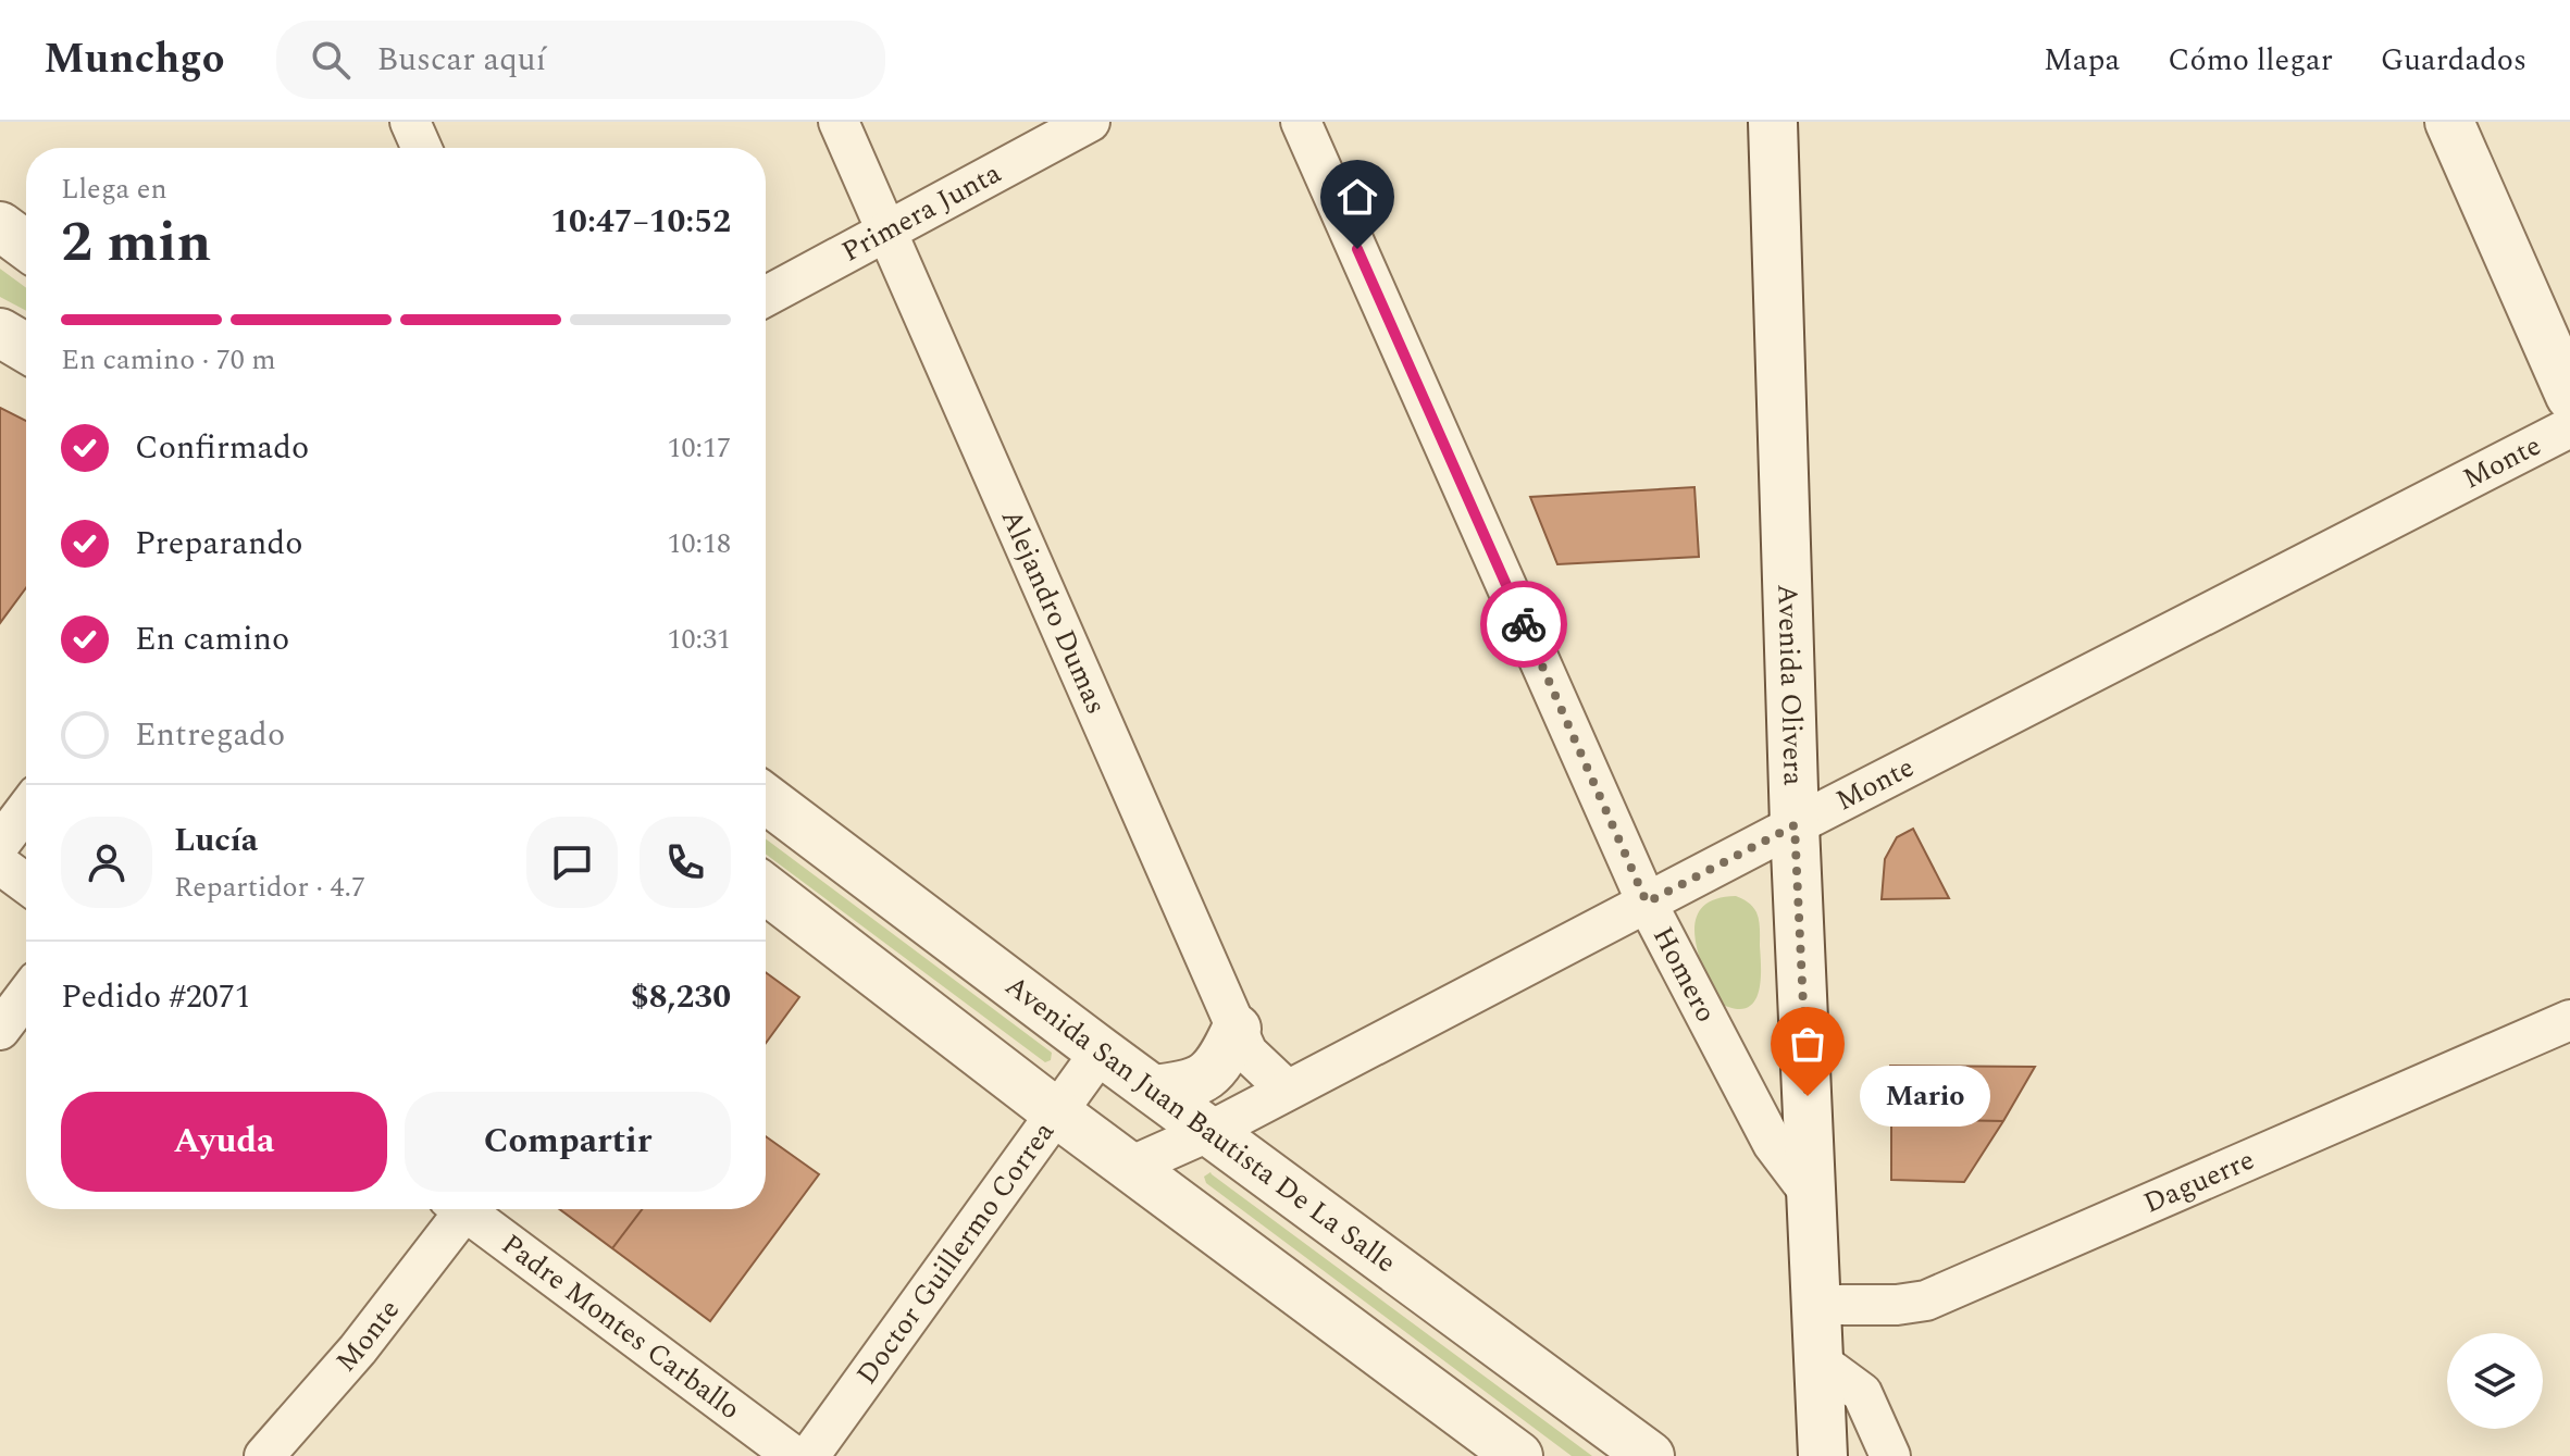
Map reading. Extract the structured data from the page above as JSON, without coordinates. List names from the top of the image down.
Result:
{
  "streets": {
    "street": [
      "Primera Junta",
      "Monte",
      "Alejandro Dumas",
      "Avenida Olivera",
      "Homero",
      "Avenida San Juan Bautista De La Salle",
      "Daguerre",
      "Doctor Guillermo Correa",
      "Padre Montes Carballo"
    ]
  },
  "crossings": [
    ["Primera Junta", "Alejandro Dumas"],
    ["Monte", "Alejandro Dumas"],
    ["Monte", "Avenida Olivera"],
    ["Monte", "Homero"],
    ["Monte", "Avenida San Juan Bautista De La Salle"],
    ["Avenida Olivera", "Homero"],
    ["Avenida Olivera", "Daguerre"],
    ["Avenida San Juan Bautista De La Salle", "Doctor Guillermo Correa"]
  ],
  "places": ["Mario"],
  "page": {
    "header": "Munchgo",
    "search": "Buscar aquí",
    "nav": ["Mapa", "Cómo llegar", "Guardados"],
    "heading": ["2 min", "Llega en", "10:47–10:52"],
    "panel": [
      "Lucía",
      "Repartidor · 4.7",
      "Pedido #2071",
      "$8,230"
    ],
    "bar": "En camino · 70 m",
    "list": [
      ["Confirmado", "10:17"],
      ["Preparando", "10:18"],
      ["En camino", "10:31"],
      "Entregado"
    ],
    "bubble": "Mario",
    "buttons": ["Ayuda", "Compartir"]
  }
}
